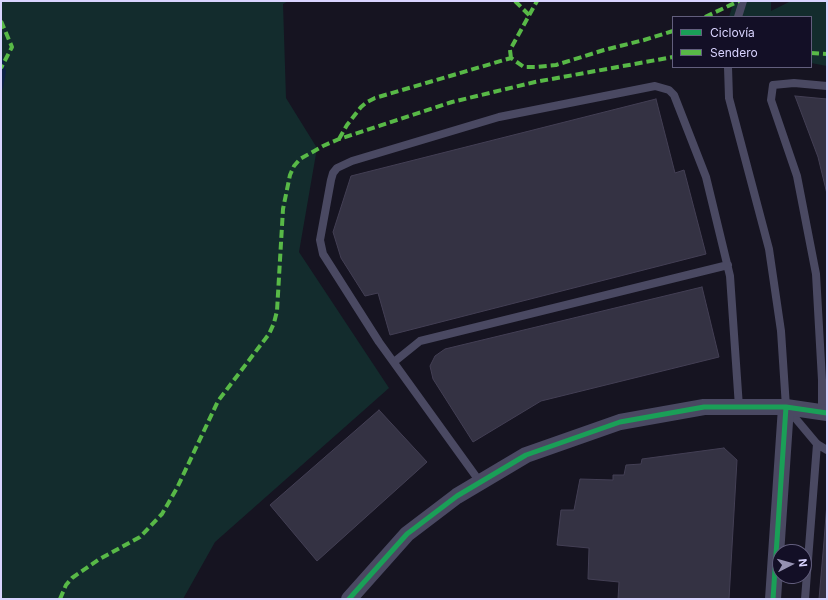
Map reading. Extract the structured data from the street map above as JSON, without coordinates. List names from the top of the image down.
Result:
{
  "legend": ["Ciclovía", "Sendero"],
  "north": "right"
}
